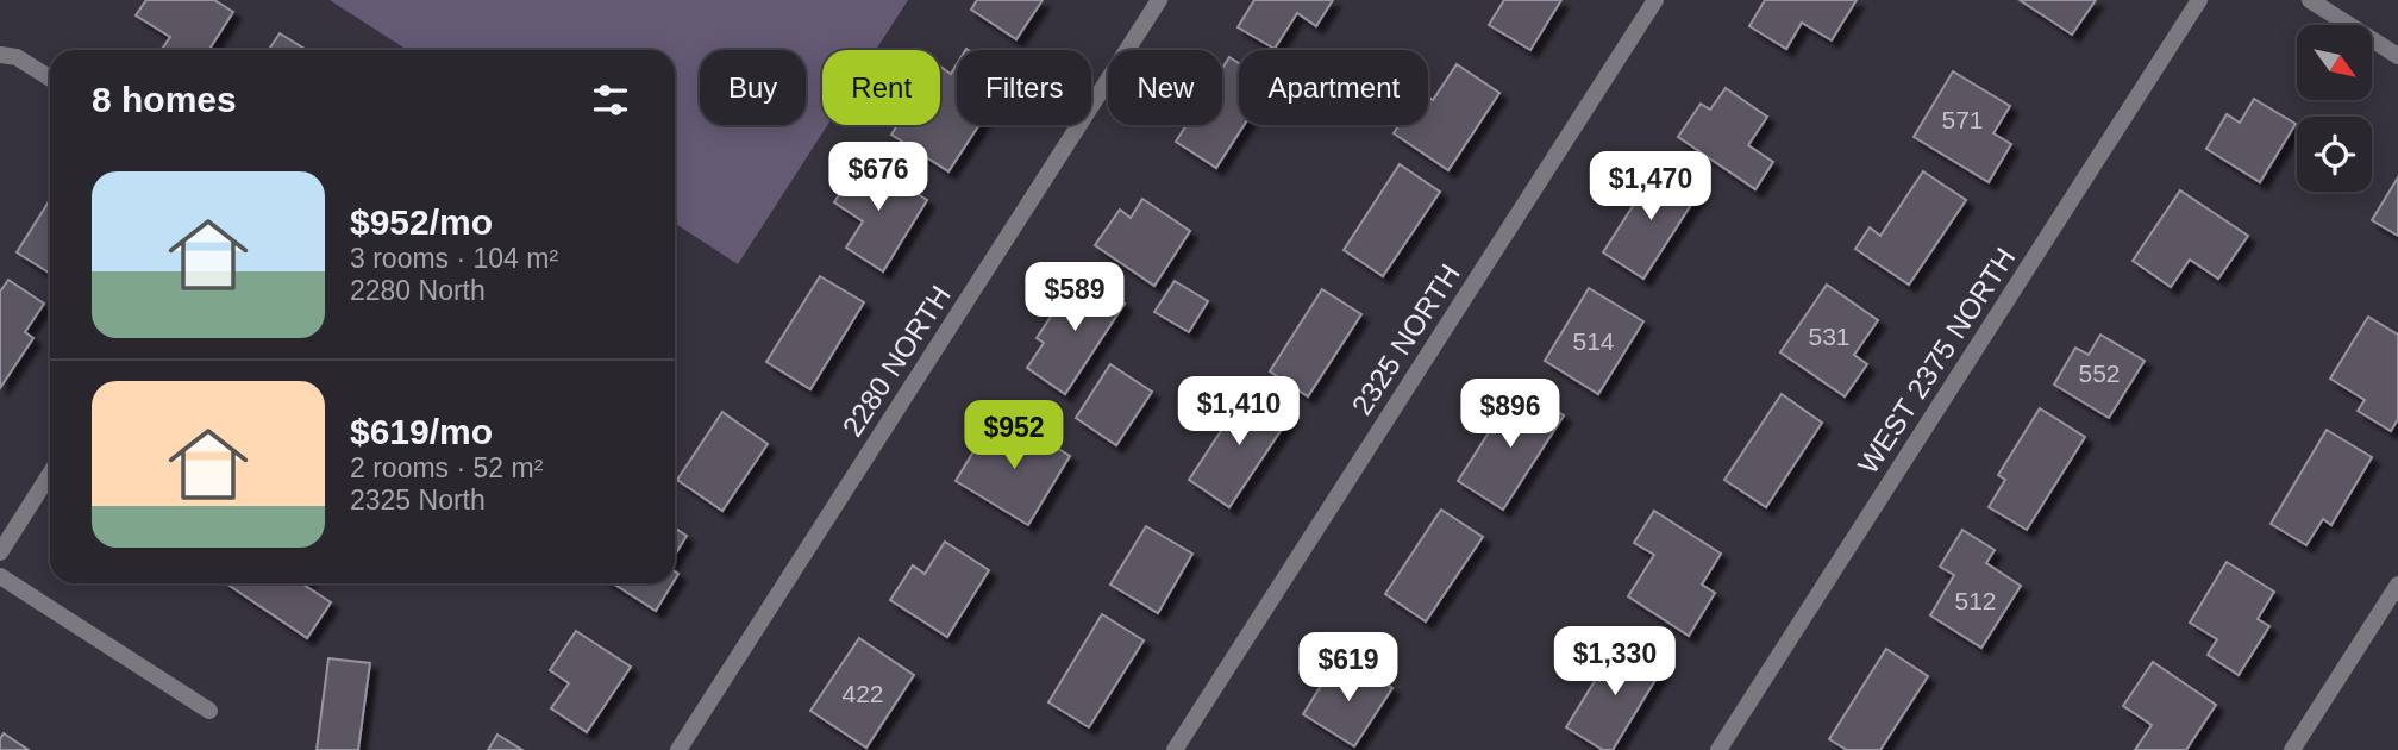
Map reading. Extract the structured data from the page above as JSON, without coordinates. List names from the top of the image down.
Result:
{
  "streets": {
    "street": ["2325 NORTH", "2280 NORTH", "WEST 2375 NORTH"]
  },
  "house_numbers": [
    "571",
    "531",
    "514",
    "552",
    "512",
    "422"
  ],
  "north": "bottom right",
  "page": {
    "chip": [
      "Buy",
      "Rent",
      "Filters",
      "New",
      "Apartment"
    ],
    "heading": "8 homes",
    "price": [
      "$676",
      "$1,470",
      "$589",
      "$1,410",
      "$896",
      "$952",
      "$1,330",
      "$619"
    ],
    "list": [
      {
        "name": "$952/mo",
        "note": "3 rooms · 104 m² · 2280 North"
      },
      {
        "name": "$619/mo",
        "note": "2 rooms · 52 m² · 2325 North"
      }
    ]
  }
}
